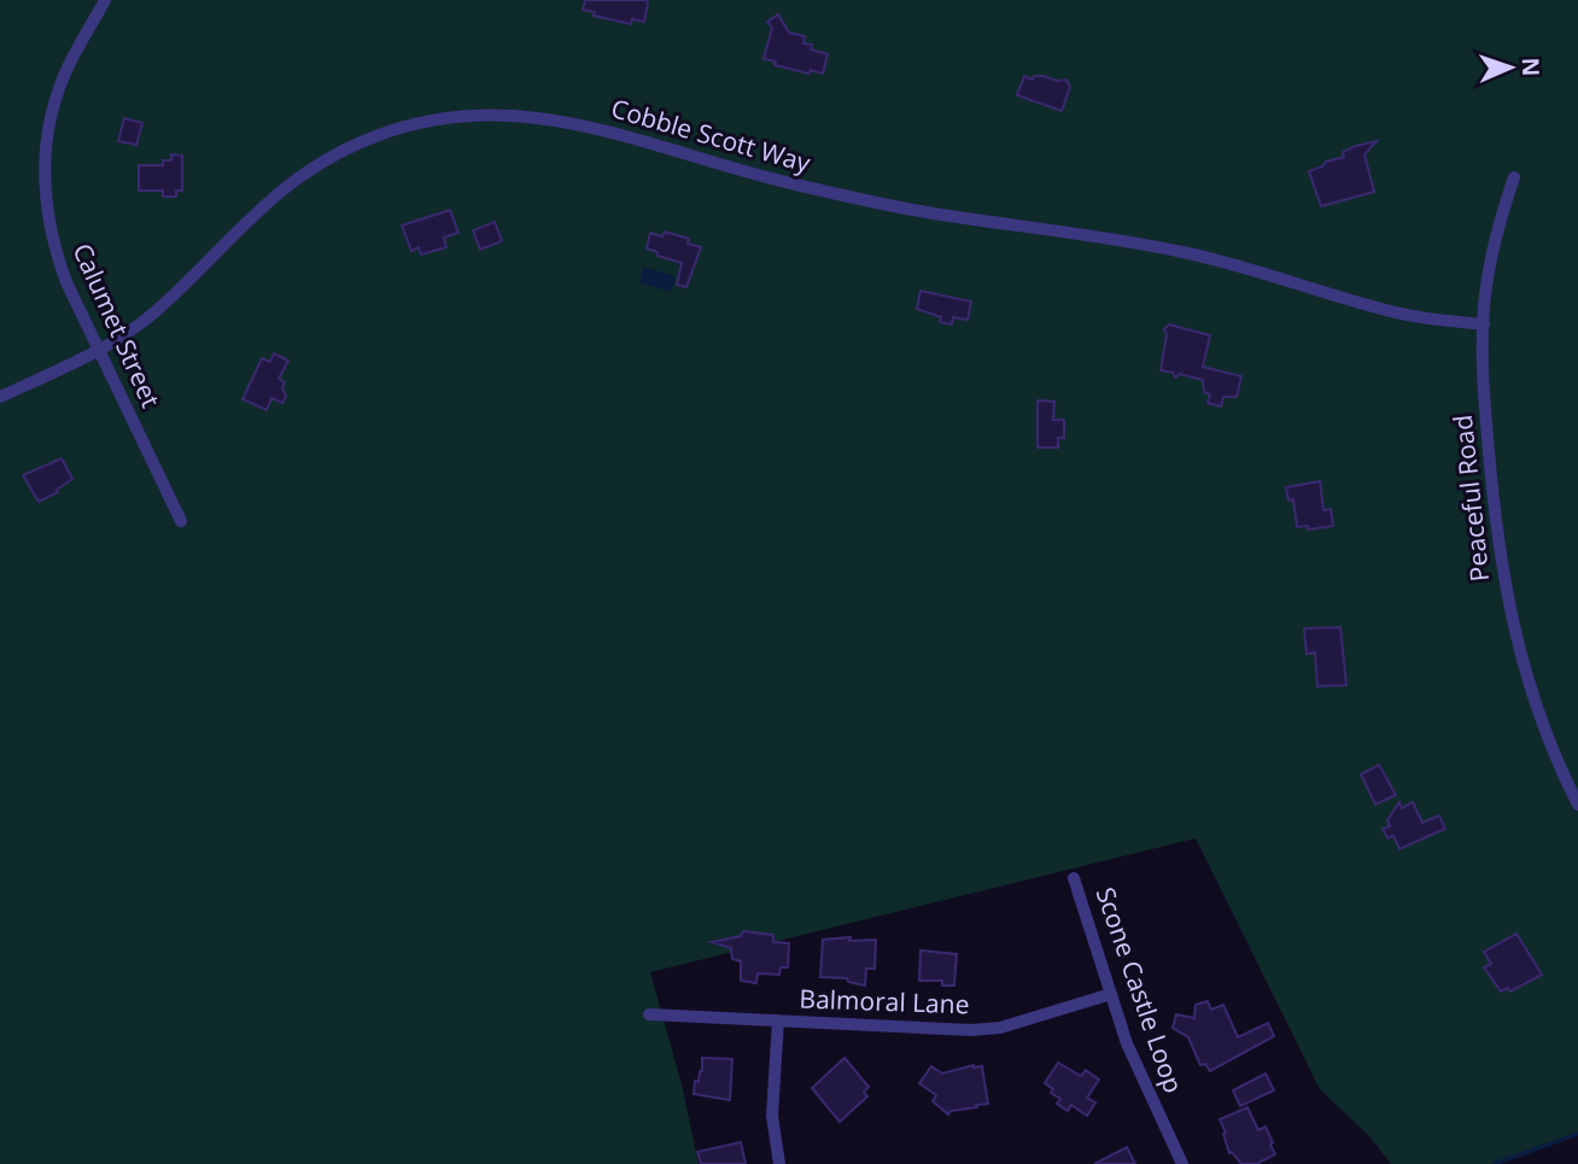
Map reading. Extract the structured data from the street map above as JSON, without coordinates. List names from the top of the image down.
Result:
{
  "streets": {
    "street": [
      "Cobble Scott Way",
      "Calumet Street",
      "Peaceful Road",
      "Scone Castle Loop",
      "Balmoral Lane"
    ]
  },
  "crossings": [
    ["Cobble Scott Way", "Calumet Street"],
    ["Cobble Scott Way", "Peaceful Road"],
    ["Scone Castle Loop", "Balmoral Lane"]
  ],
  "north": "right"
}
